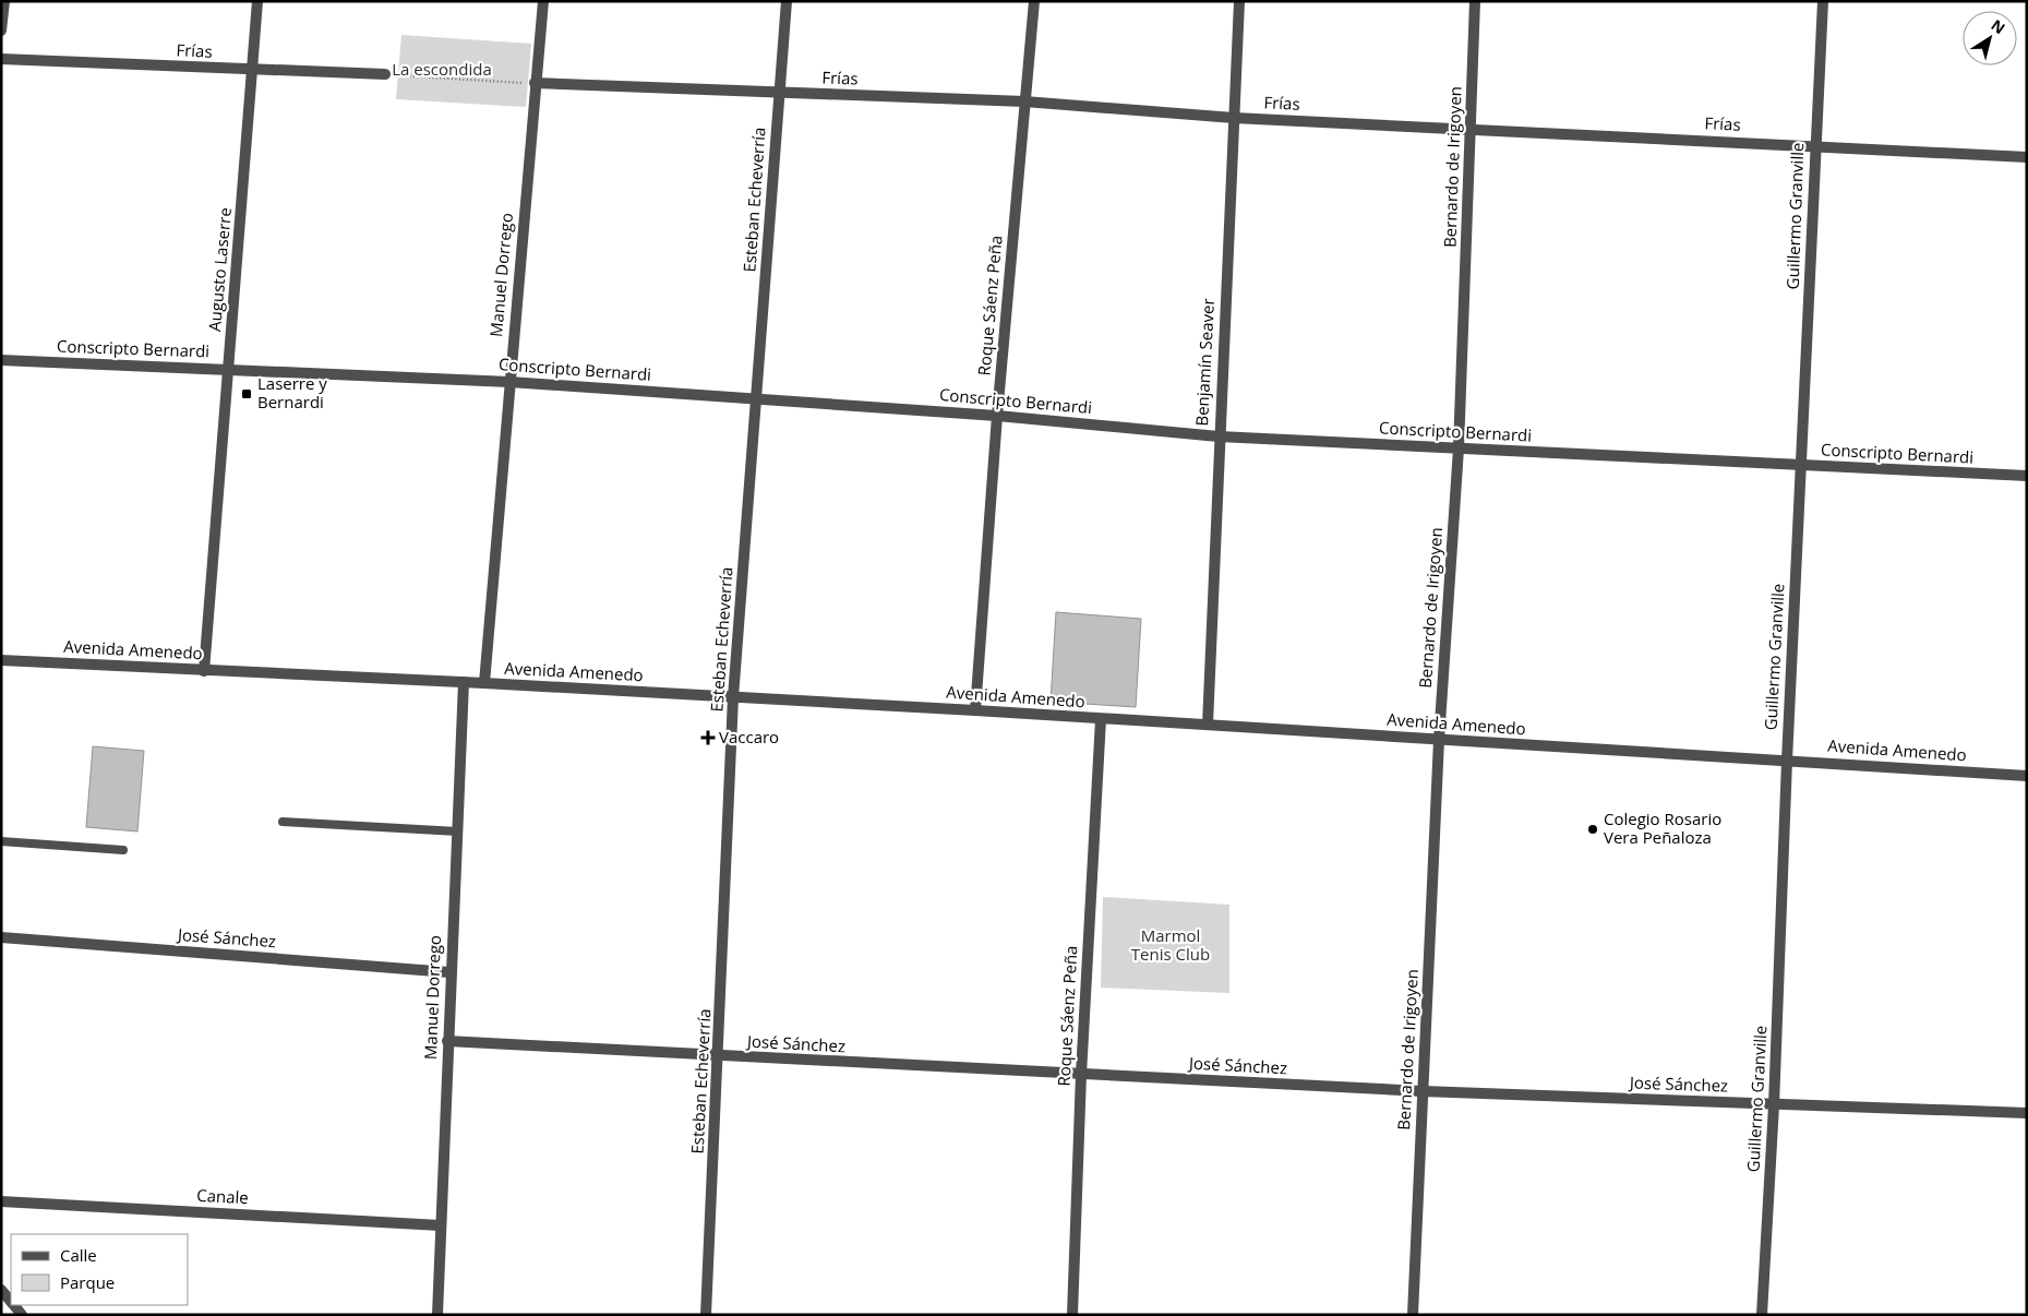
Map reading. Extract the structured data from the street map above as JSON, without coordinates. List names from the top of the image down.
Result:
{
  "streets": {
    "street": [
      "Frías",
      "Bernardo de Irigoyen",
      "Esteban Echeverría",
      "Guillermo Granville",
      "Augusto Laserre",
      "Manuel Dorrego",
      "Roque Sáenz Peña",
      "Conscripto Bernardi",
      "Benjamín Seaver",
      "Avenida Amenedo",
      "José Sánchez",
      "Canale"
    ]
  },
  "crossings": [
    ["Frías", "Bernardo de Irigoyen"],
    ["Frías", "Esteban Echeverría"],
    ["Frías", "Guillermo Granville"],
    ["Frías", "Augusto Laserre"],
    ["Frías", "Manuel Dorrego"],
    ["Frías", "Roque Sáenz Peña"],
    ["Frías", "Benjamín Seaver"],
    ["Bernardo de Irigoyen", "Conscripto Bernardi"],
    ["Bernardo de Irigoyen", "Avenida Amenedo"],
    ["Bernardo de Irigoyen", "José Sánchez"],
    ["Esteban Echeverría", "Conscripto Bernardi"],
    ["Esteban Echeverría", "Avenida Amenedo"],
    ["Esteban Echeverría", "José Sánchez"],
    ["Guillermo Granville", "Conscripto Bernardi"],
    ["Guillermo Granville", "Avenida Amenedo"],
    ["Guillermo Granville", "José Sánchez"],
    ["Augusto Laserre", "Conscripto Bernardi"],
    ["Augusto Laserre", "Avenida Amenedo"],
    ["Manuel Dorrego", "Conscripto Bernardi"],
    ["Manuel Dorrego", "Avenida Amenedo"],
    ["Manuel Dorrego", "José Sánchez"],
    ["Manuel Dorrego", "Canale"],
    ["Roque Sáenz Peña", "Conscripto Bernardi"],
    ["Roque Sáenz Peña", "Avenida Amenedo"],
    ["Roque Sáenz Peña", "José Sánchez"],
    ["Conscripto Bernardi", "Benjamín Seaver"],
    ["Benjamín Seaver", "Avenida Amenedo"]
  ],
  "parks": ["La escondida", "Marmol Tenis Club"],
  "places": {
    "transit": ["Laserre y Bernardi"],
    "health": ["Vaccaro"],
    "other": ["Colegio Rosario Vera Peñaloza"]
  },
  "legend": ["Calle", "Parque"],
  "north": "top right"
}
